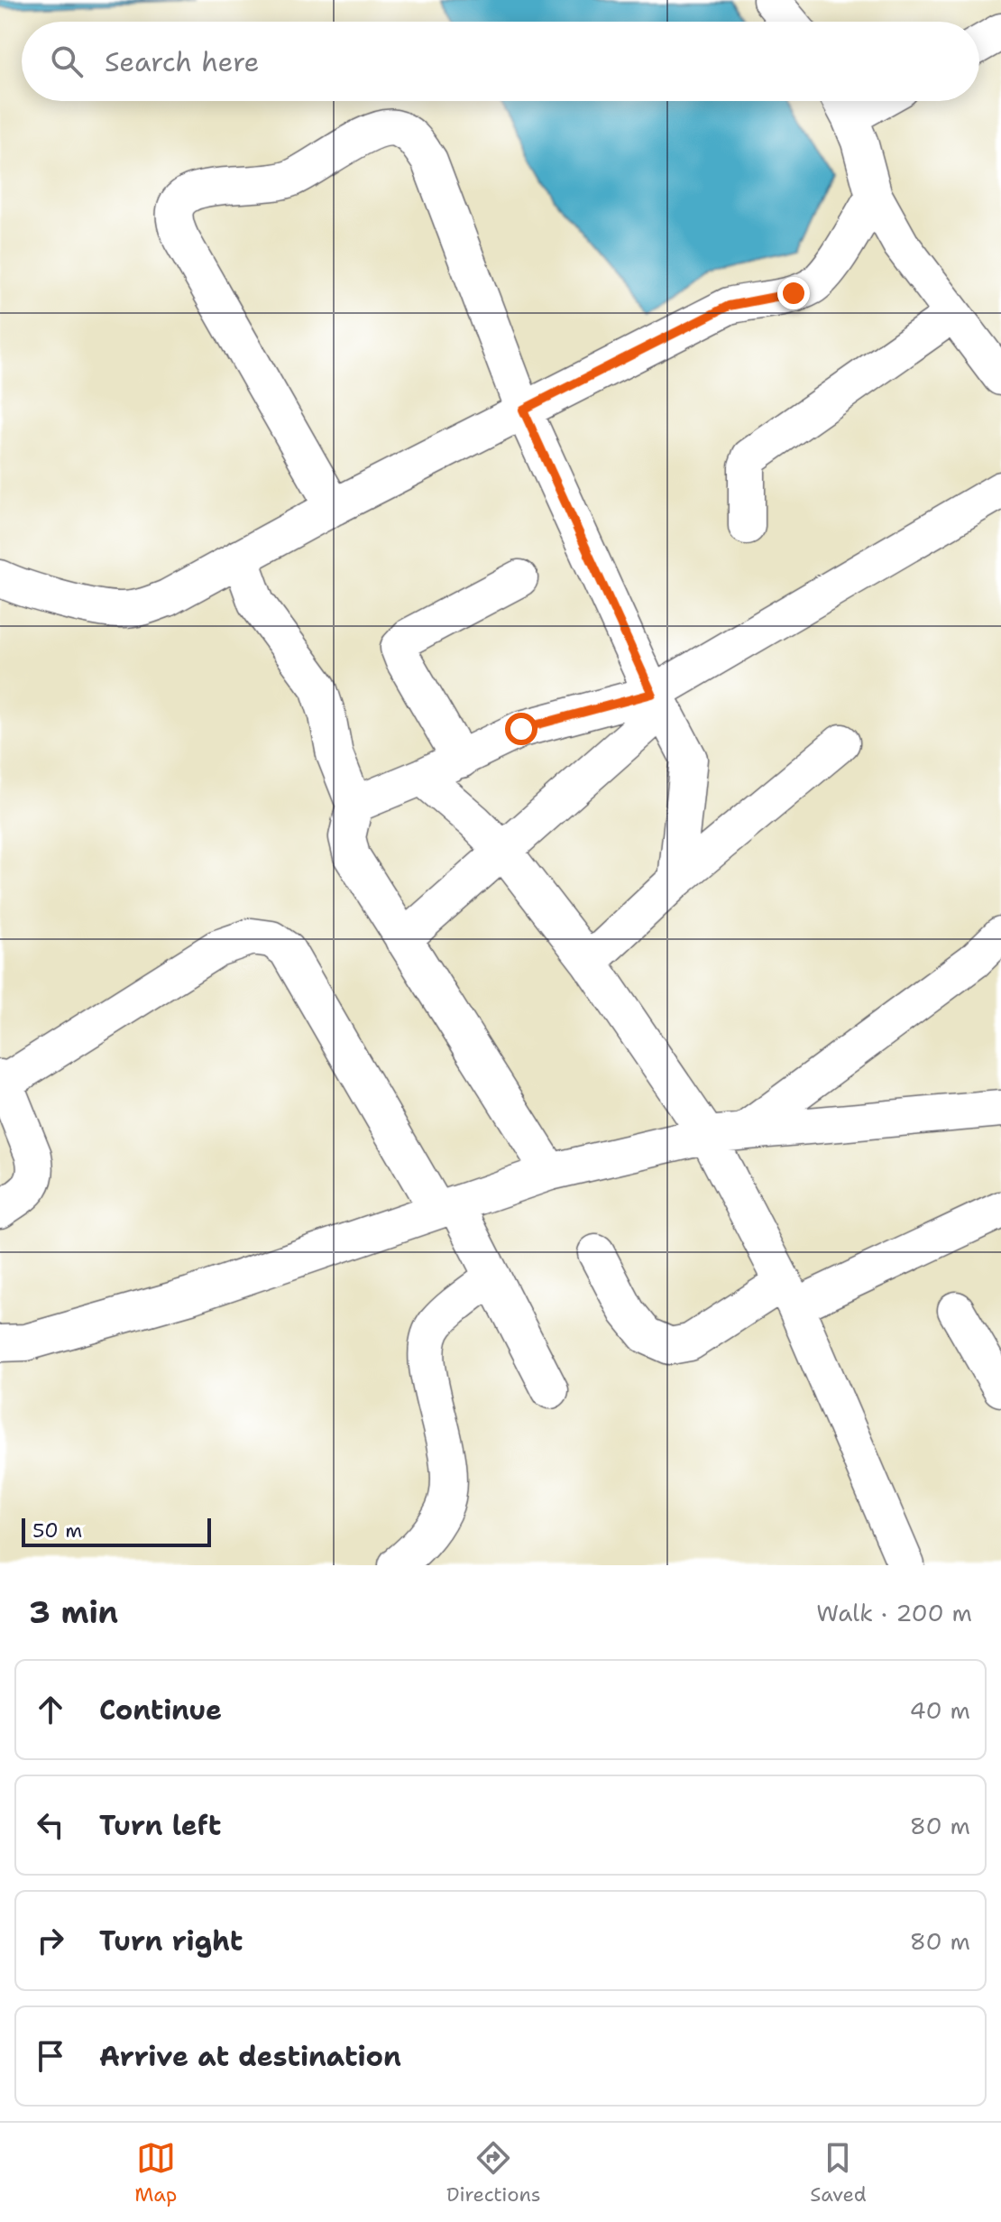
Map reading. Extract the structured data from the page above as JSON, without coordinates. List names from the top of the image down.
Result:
{
  "scale_bar": "50 m",
  "page": {
    "search": "Search here",
    "scale": "50 m",
    "heading": ["3 min", "Walk · 200 m"],
    "list": [
      ["Continue", "40 m"],
      ["Turn left", "80 m"],
      ["Turn right", "80 m"],
      "Arrive at destination"
    ],
    "nav": ["Map", "Directions", "Saved"]
  }
}
